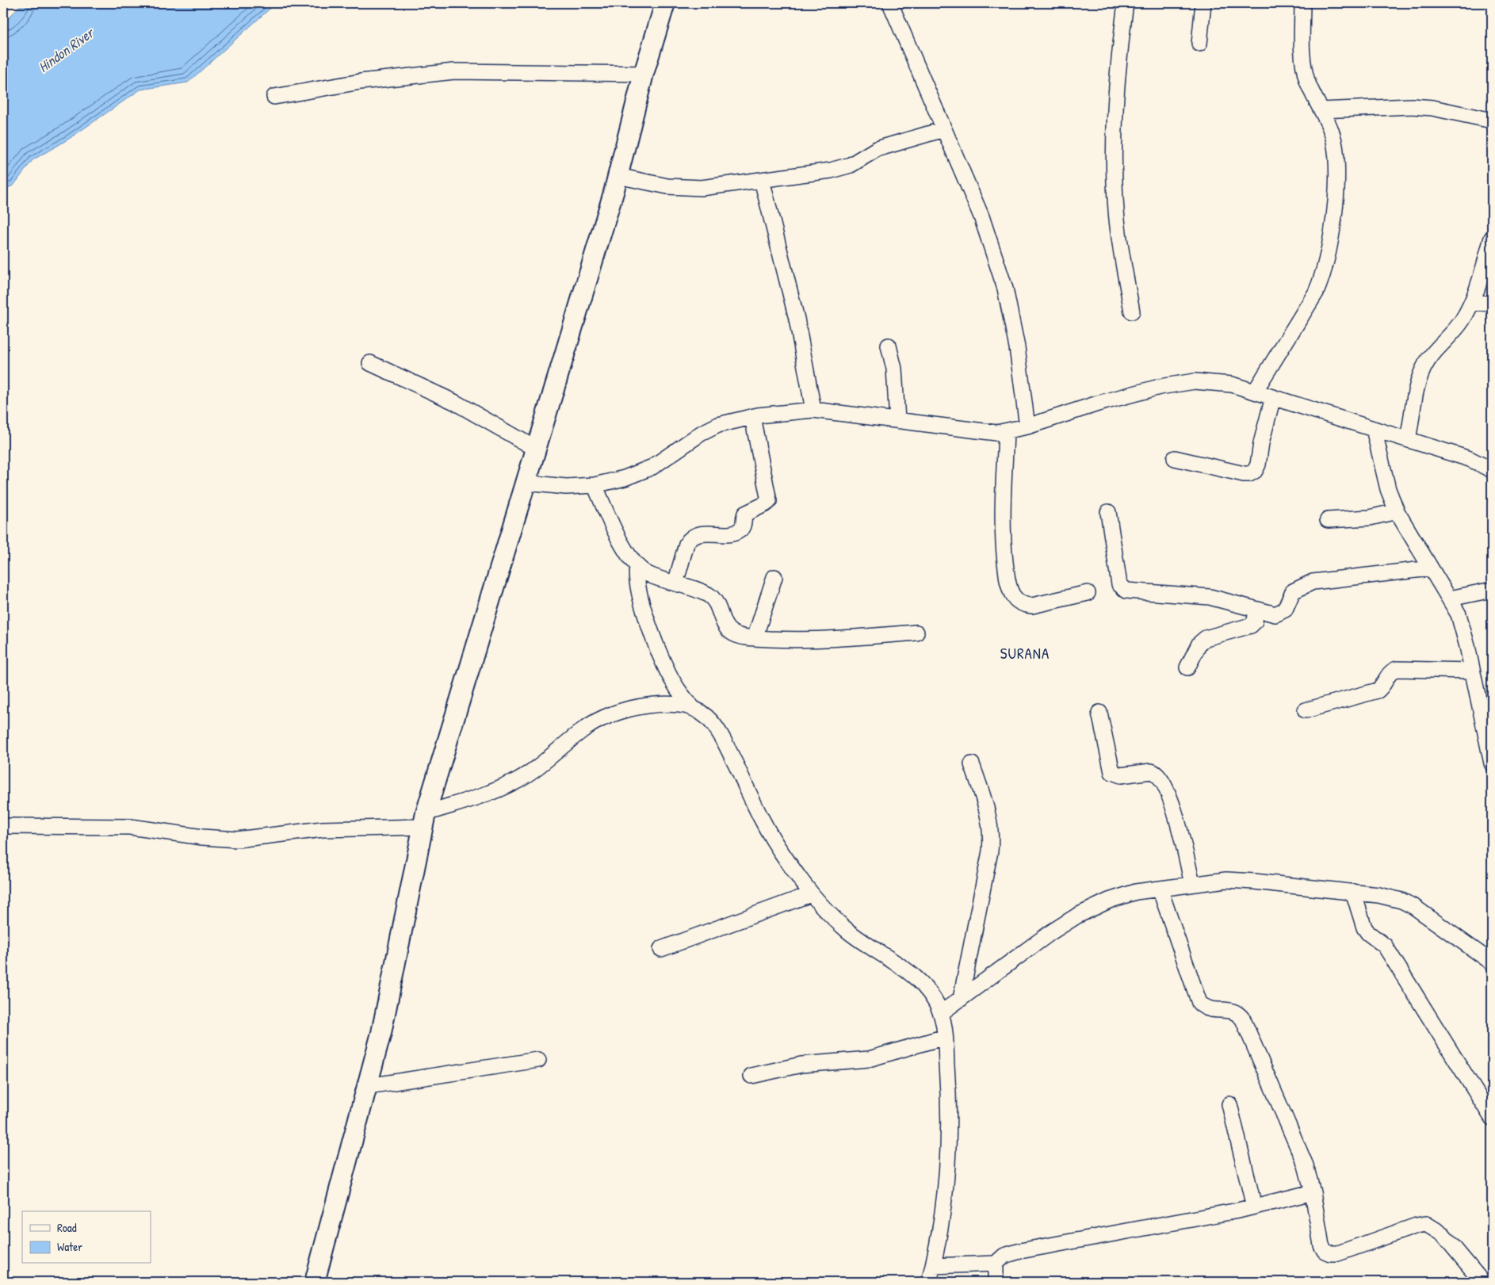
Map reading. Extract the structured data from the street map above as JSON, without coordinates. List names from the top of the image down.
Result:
{
  "districts": ["SURANA"],
  "water": ["Hindon River"],
  "legend": ["Road", "Water"]
}
